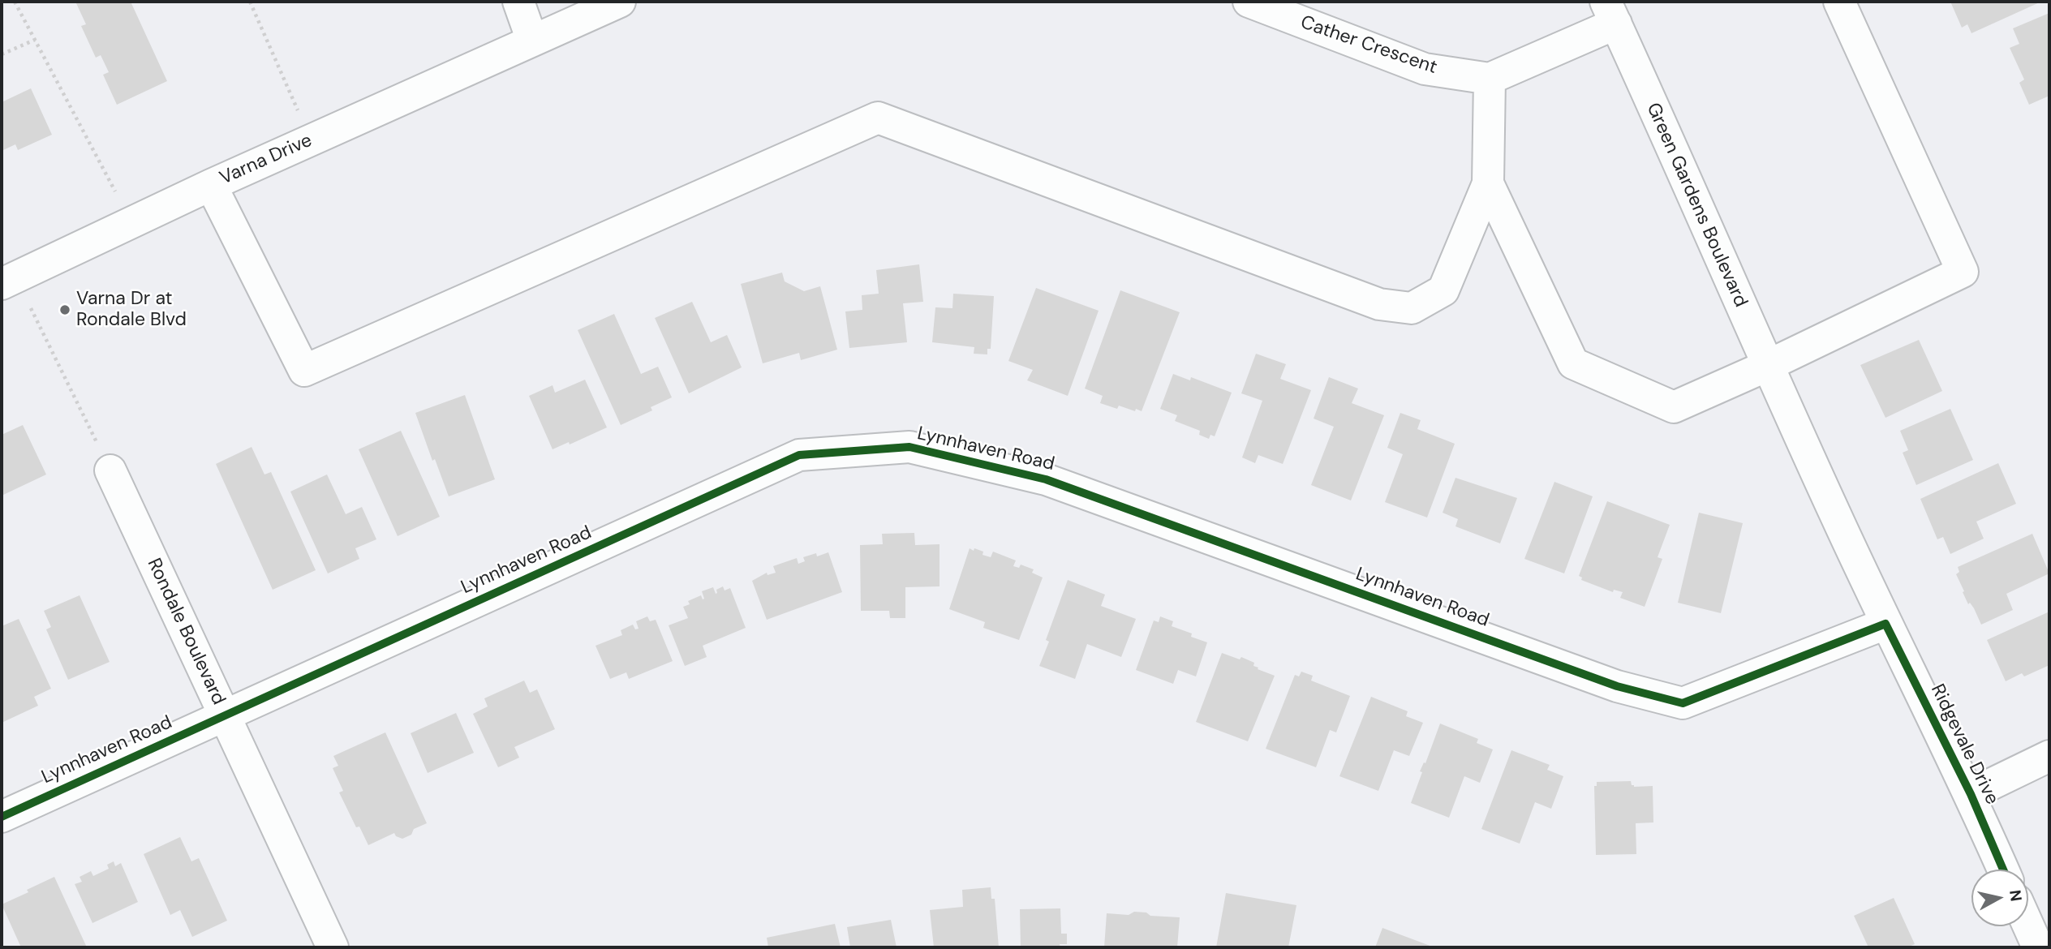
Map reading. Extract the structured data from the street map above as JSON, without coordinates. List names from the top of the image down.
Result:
{
  "streets": {
    "street": [
      "Cather Crescent",
      "Varna Drive",
      "Green Gardens Boulevard",
      "Lynnhaven Road",
      "Rondale Boulevard",
      "Ridgevale Drive"
    ]
  },
  "crossings": [
    ["Green Gardens Boulevard", "Ridgevale Drive"],
    ["Lynnhaven Road", "Rondale Boulevard"],
    ["Lynnhaven Road", "Ridgevale Drive"]
  ],
  "places": ["Varna Dr at Rondale Blvd"],
  "north": "right"
}
